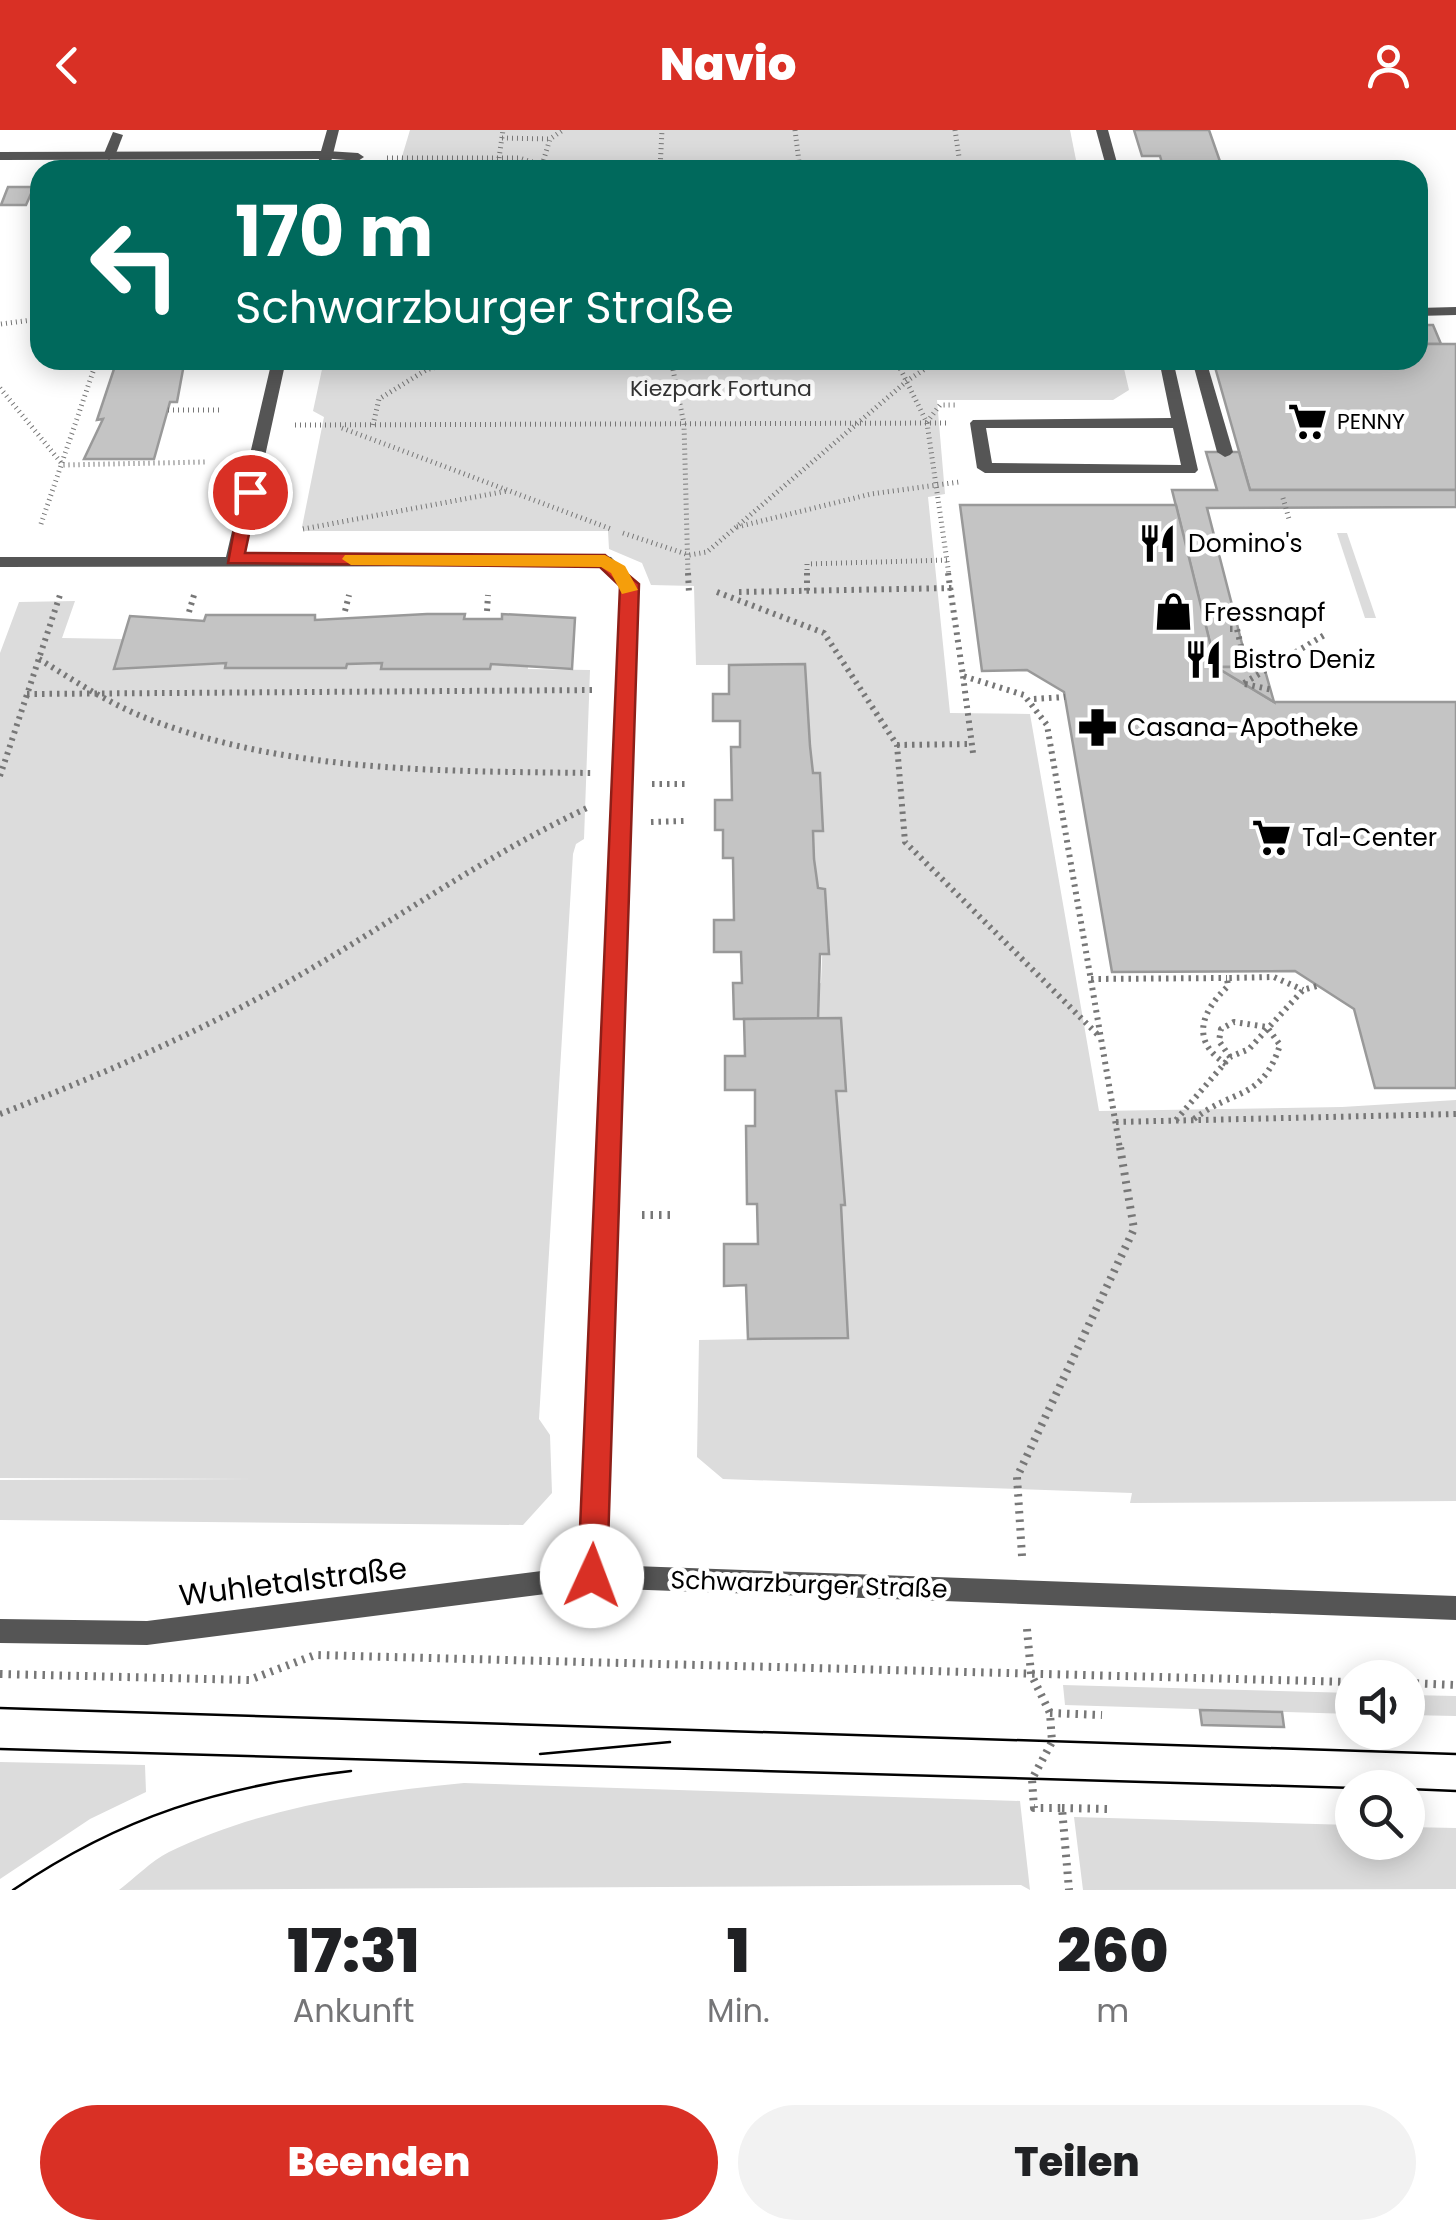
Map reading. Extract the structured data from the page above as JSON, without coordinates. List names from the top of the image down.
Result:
{
  "streets": {
    "street": ["Wuhletalstraße", "Schwarzburger Straße"]
  },
  "crossings": [
    ["Wuhletalstraße", "Schwarzburger Straße"]
  ],
  "parks": ["Kiezpark Fortuna"],
  "places": {
    "supermarket": ["PENNY", "Tal-Center"],
    "restaurant": ["Domino's", "Bistro Deniz"],
    "shop": ["Fressnapf"],
    "pharmacy": ["Casana-Apotheke"]
  },
  "page": {
    "header": "Navio",
    "turn": ["170 m", "Schwarzburger Straße"],
    "eta": [
      "17:31",
      "Ankunft",
      "1",
      "Min.",
      "260",
      "m"
    ],
    "buttons": ["Beenden", "Teilen"]
  }
}
